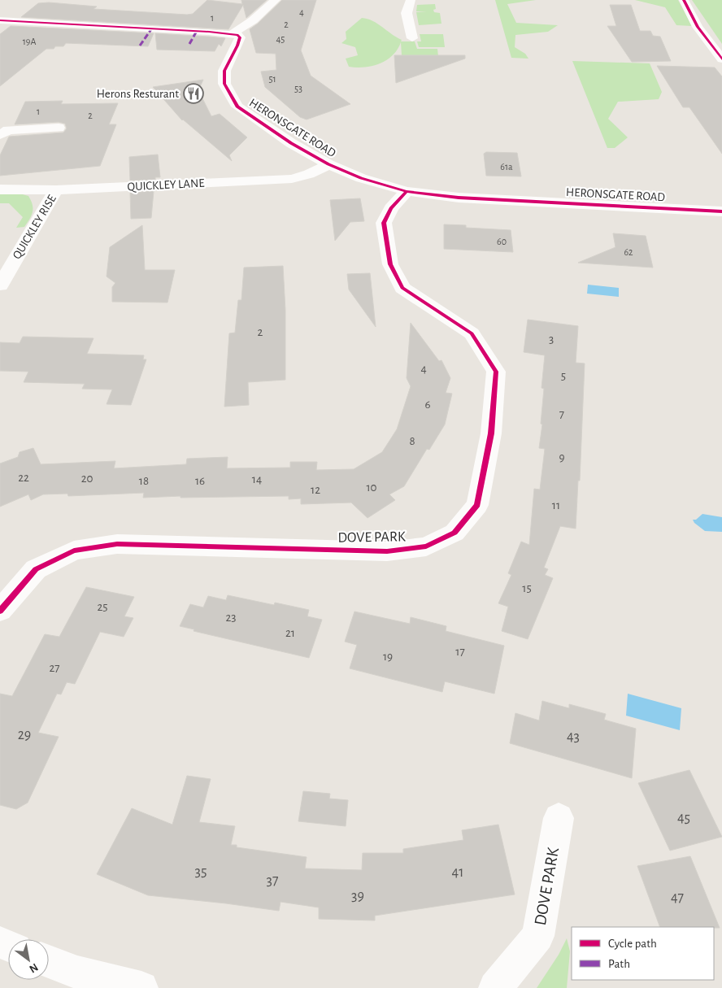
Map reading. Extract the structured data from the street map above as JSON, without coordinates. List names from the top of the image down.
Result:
{
  "streets": {
    "street": [
      "HERONSGATE ROAD",
      "QUICKLEY LANE",
      "QUICKLEY RISE",
      "DOVE PARK"
    ]
  },
  "crossings": [
    ["HERONSGATE ROAD", "QUICKLEY LANE"],
    ["HERONSGATE ROAD", "DOVE PARK"],
    ["QUICKLEY LANE", "QUICKLEY RISE"]
  ],
  "places": {
    "restaurant": ["Herons Resturant"]
  },
  "house_numbers": [
    "4",
    "1",
    "2",
    "45",
    "19A",
    "51",
    "53",
    "1",
    "2",
    "61a",
    "60",
    "62",
    "2",
    "3",
    "4",
    "5",
    "6",
    "7",
    "8",
    "9",
    "22",
    "20",
    "14",
    "18",
    "16",
    "10",
    "12",
    "11",
    "15",
    "25",
    "23",
    "21",
    "17",
    "19",
    "27",
    "29",
    "43",
    "45",
    "35",
    "41",
    "37",
    "39",
    "47"
  ],
  "legend": ["Cycle path", "Path"],
  "north": "bottom right"
}
